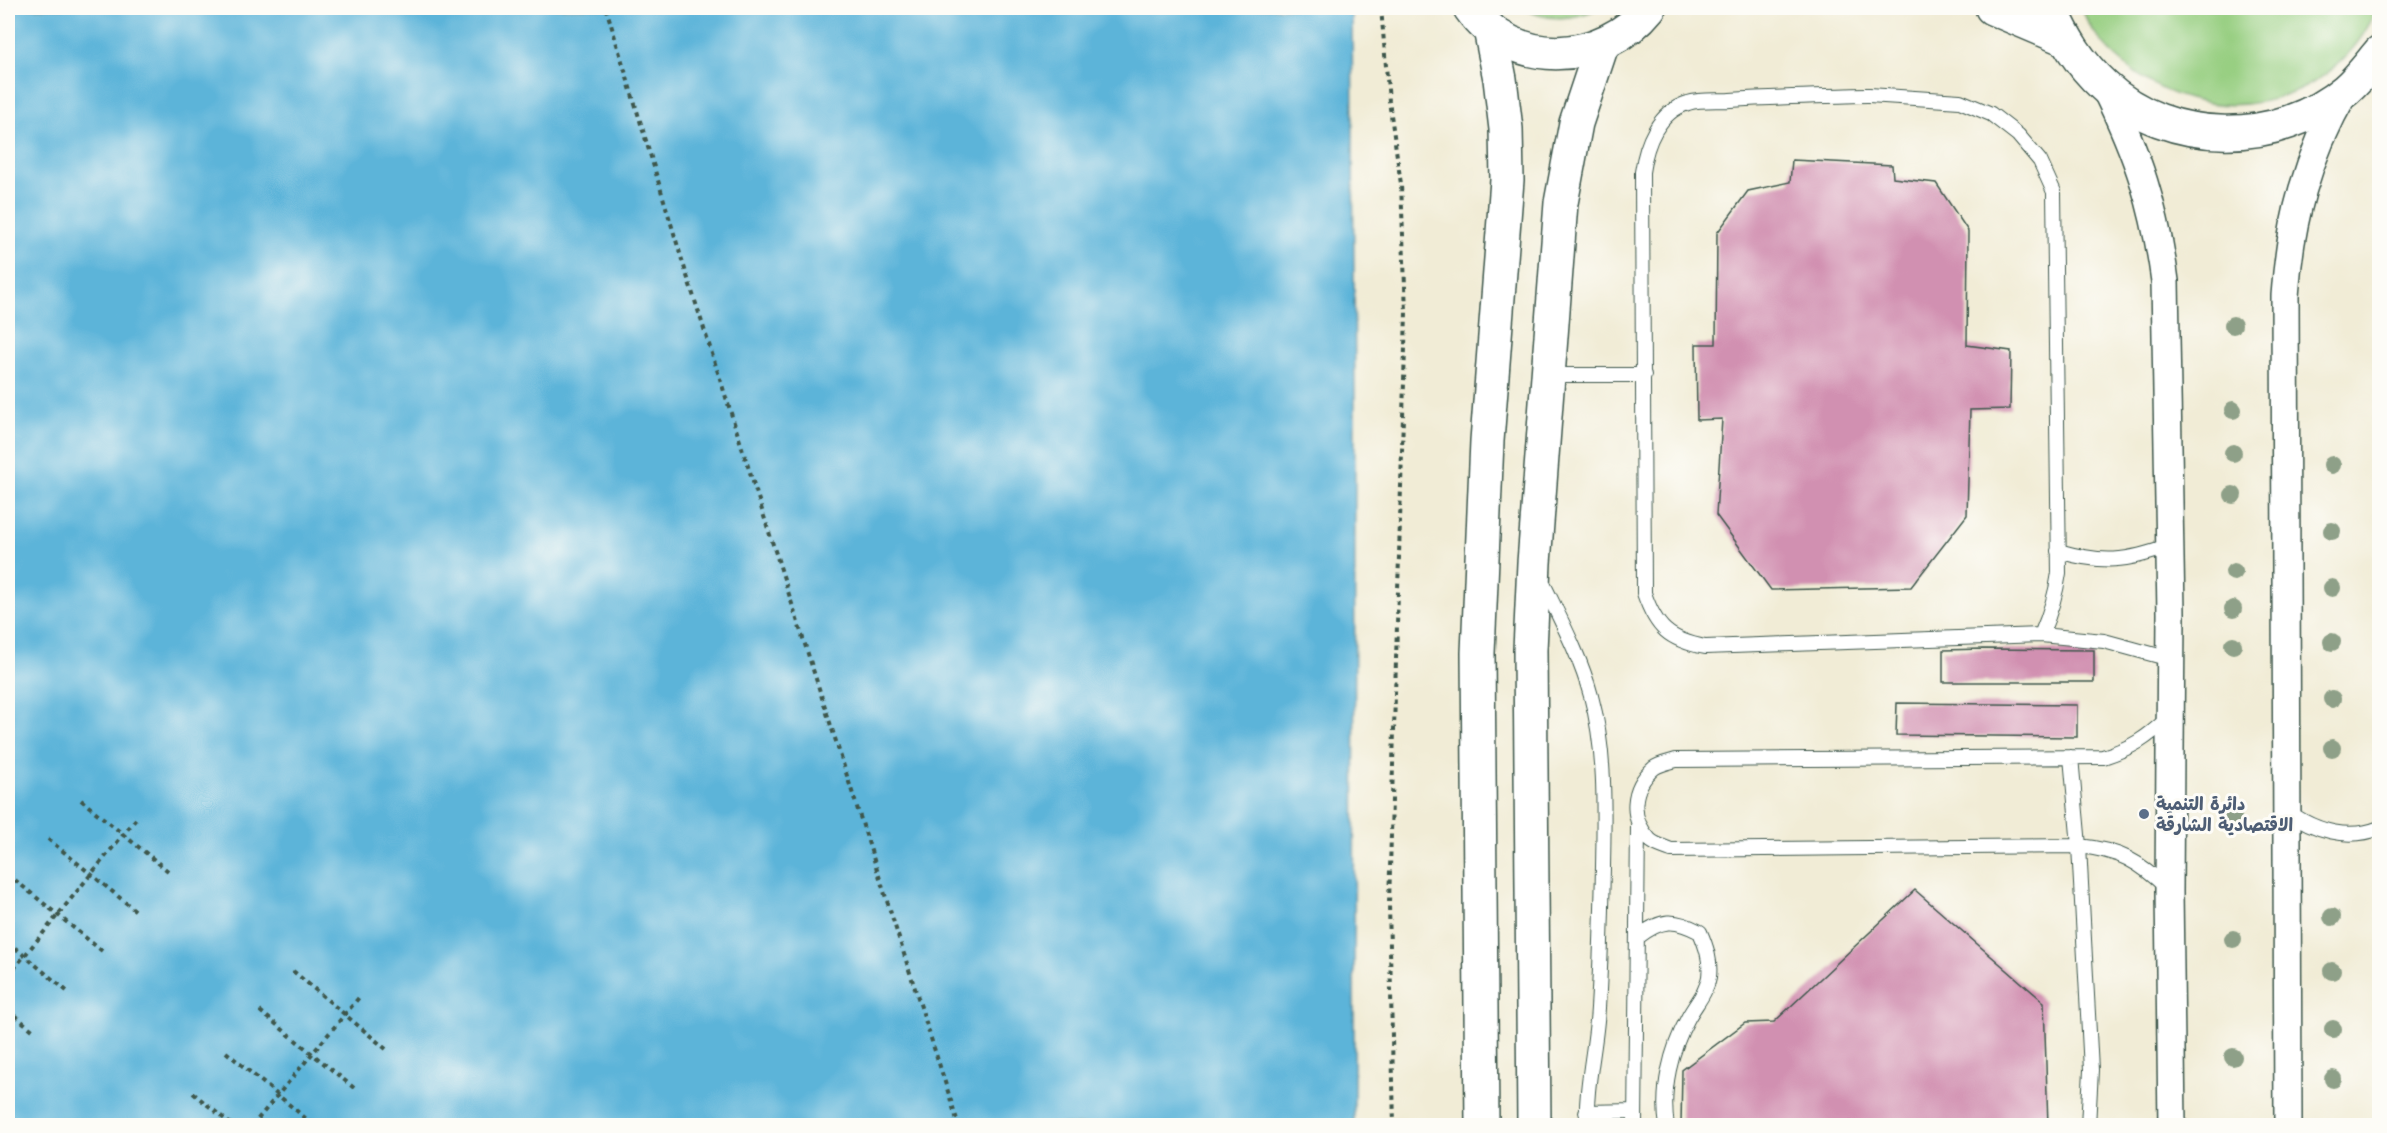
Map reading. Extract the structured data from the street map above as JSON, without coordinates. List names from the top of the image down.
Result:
{
  "places": ["دائرة التنمية الاقتصادية الشارقة"]
}
